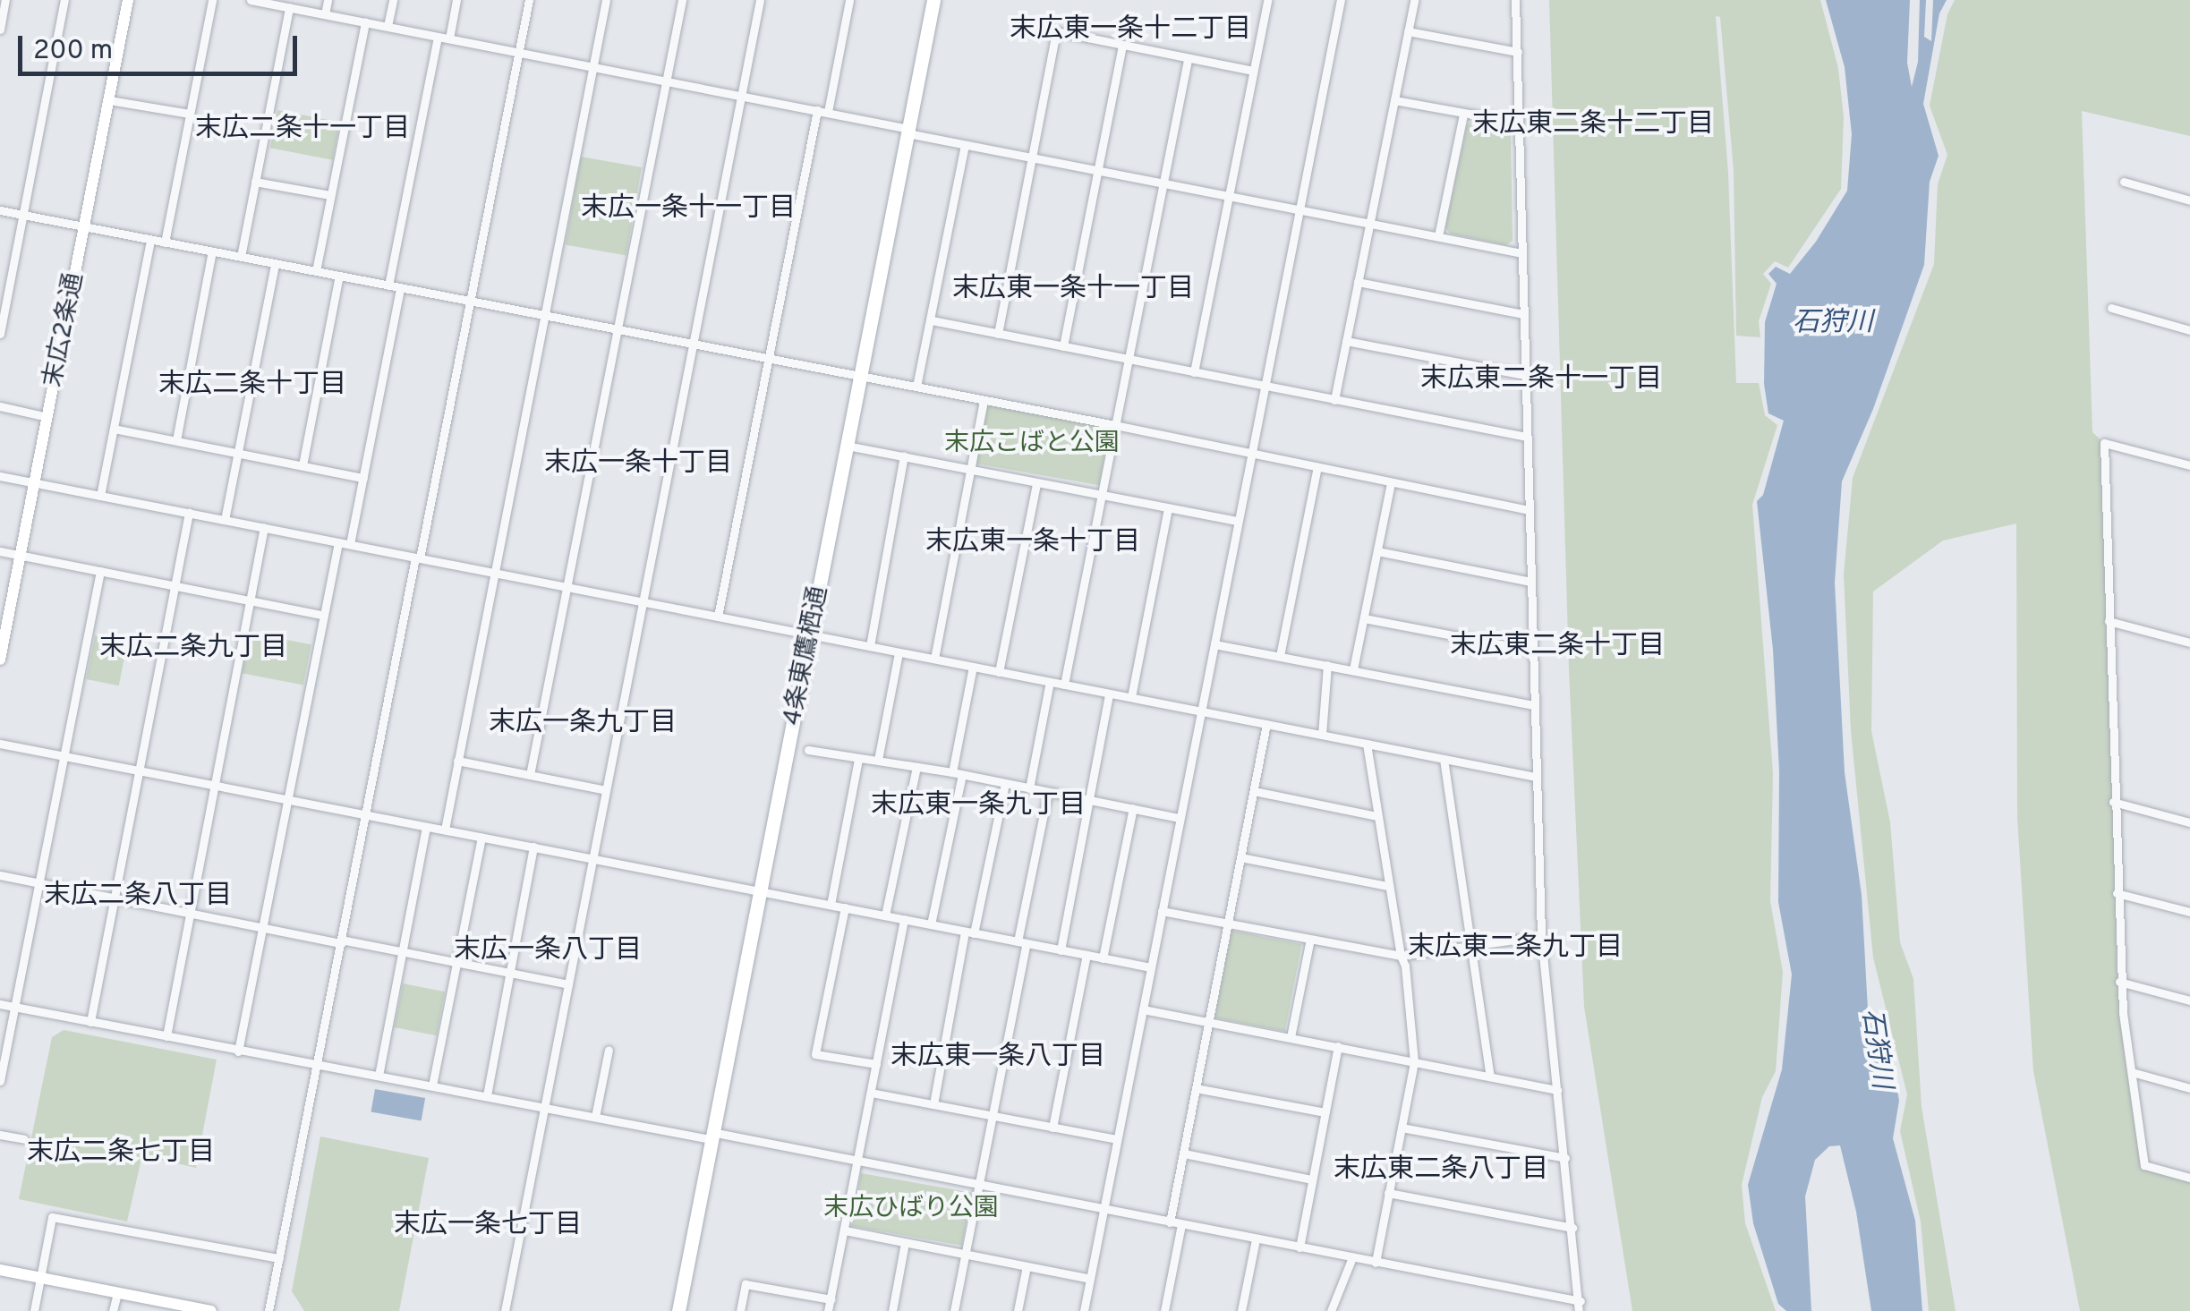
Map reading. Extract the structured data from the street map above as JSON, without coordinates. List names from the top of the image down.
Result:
{
  "streets": {
    "highway": ["4条東鷹栖通"],
    "street": ["末広2条通"]
  },
  "districts": [
    "末広東一条十二丁目",
    "末広東二条十二丁目",
    "末広二条十一丁目",
    "末広一条十一丁目",
    "末広東一条十一丁目",
    "末広東二条十一丁目",
    "末広二条十丁目",
    "末広一条十丁目",
    "末広東一条十丁目",
    "末広東二条十丁目",
    "末広二条九丁目",
    "末広一条九丁目",
    "末広東一条九丁目",
    "末広二条八丁目",
    "末広東二条九丁目",
    "末広一条八丁目",
    "末広東一条八丁目",
    "末広二条七丁目",
    "末広東二条八丁目",
    "末広一条七丁目"
  ],
  "water": ["石狩川"],
  "parks": ["末広こばと公園", "末広ひばり公園"],
  "scale_bar": "200 m"
}
